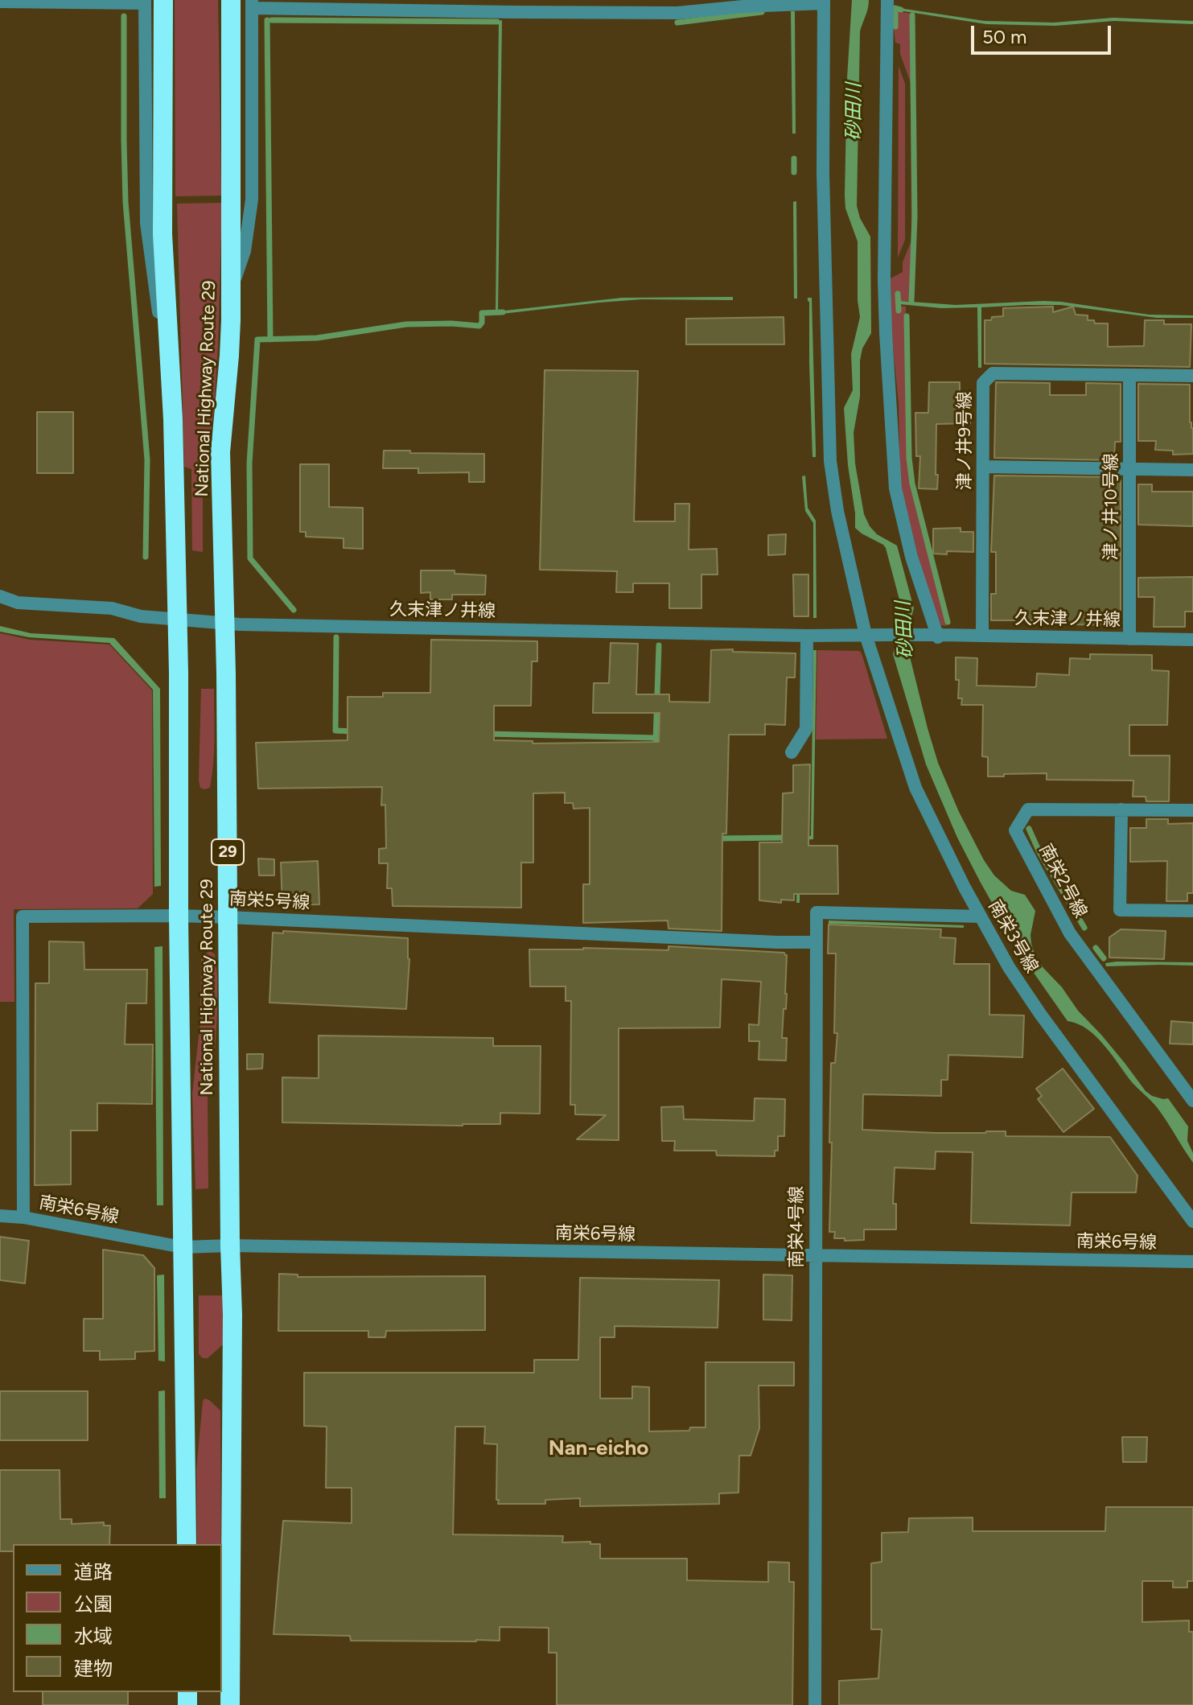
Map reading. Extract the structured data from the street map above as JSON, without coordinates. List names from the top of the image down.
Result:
{
  "streets": {
    "highway": ["National Highway Route 29", "29"],
    "street": [
      "津ノ井9号線",
      "津ノ井10号線",
      "久末津ノ井線",
      "南栄2号線",
      "南栄5号線",
      "南栄3号線",
      "南栄6号線",
      "南栄4号線"
    ]
  },
  "crossings": [
    ["National Highway Route 29", "久末津ノ井線"],
    ["National Highway Route 29", "南栄5号線"],
    ["National Highway Route 29", "南栄6号線"],
    ["津ノ井9号線", "津ノ井10号線"],
    ["津ノ井9号線", "久末津ノ井線"],
    ["津ノ井10号線", "久末津ノ井線"],
    ["久末津ノ井線", "南栄3号線"],
    ["南栄5号線", "南栄6号線"],
    ["南栄5号線", "南栄4号線"],
    ["南栄3号線", "南栄4号線"],
    ["南栄6号線", "南栄4号線"]
  ],
  "districts": ["Nan-eicho"],
  "water": ["砂田川"],
  "legend": [
    "道路",
    "公園",
    "水域",
    "建物"
  ],
  "scale_bar": "50 m"
}
